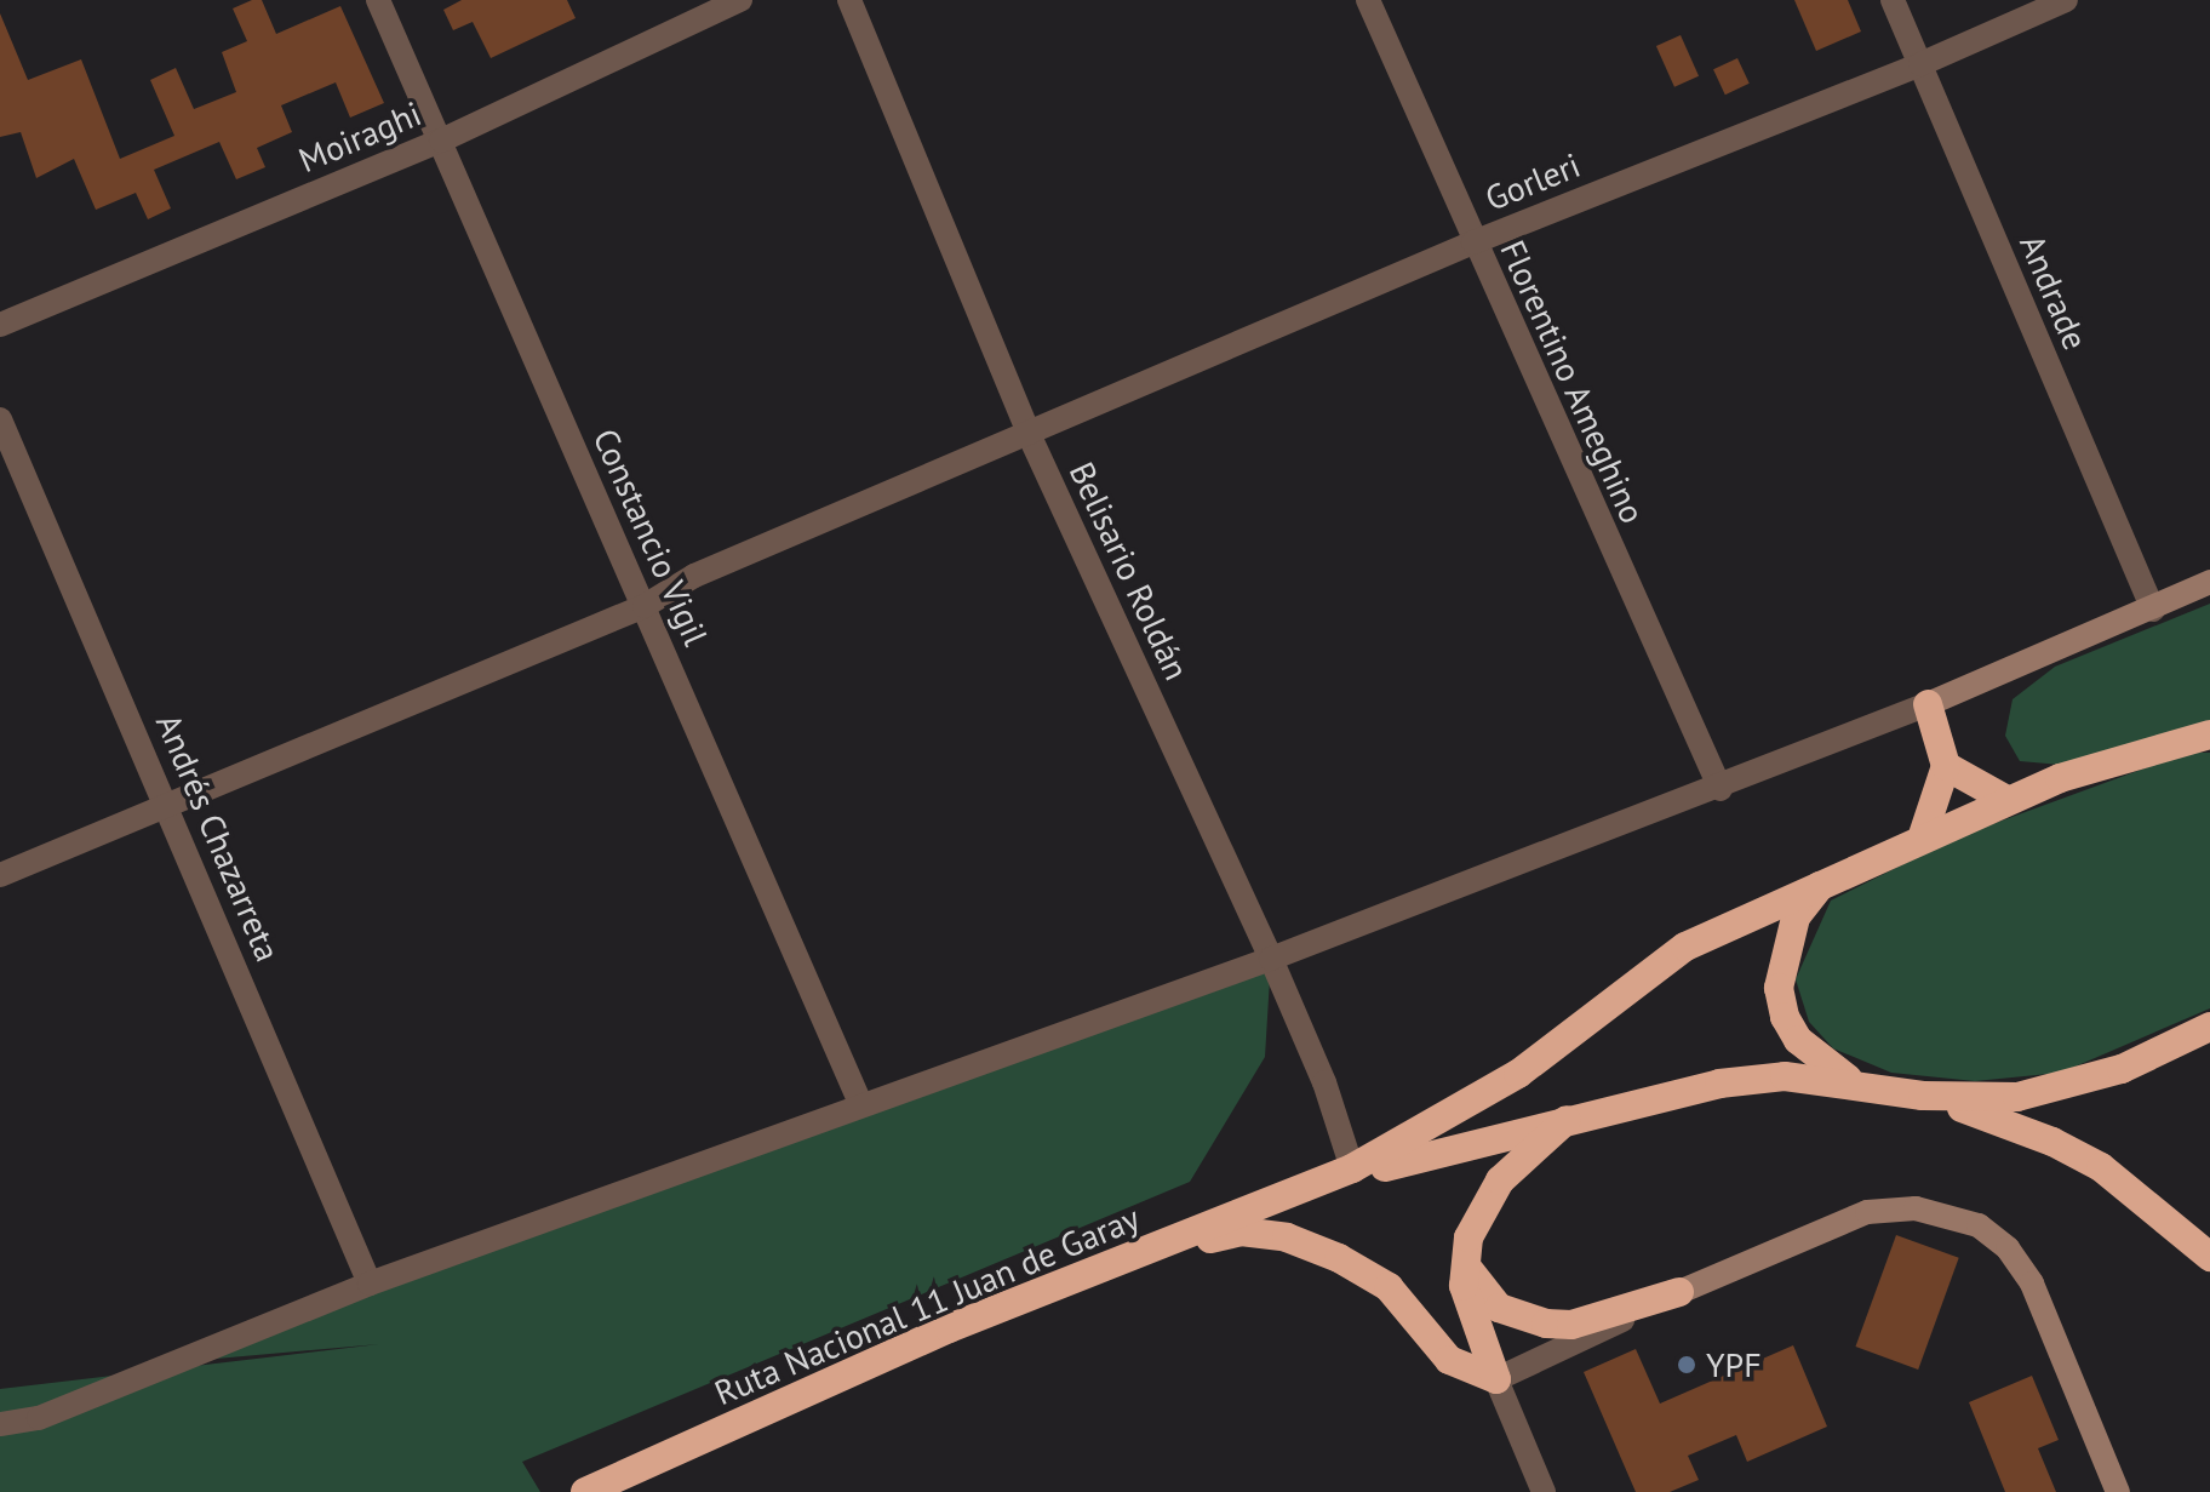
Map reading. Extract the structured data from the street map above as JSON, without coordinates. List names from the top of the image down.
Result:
{
  "streets": {
    "highway": ["Ruta Nacional 11 Juan de Garay"],
    "street": [
      "Moiraghi",
      "Gorleri",
      "Andrade",
      "Florentino Ameghino",
      "Constancio Vigil",
      "Belisario Roldán",
      "Andrés Chazarreta"
    ]
  },
  "crossings": [
    ["Moiraghi", "Constancio Vigil"],
    ["Gorleri", "Andrade"],
    ["Gorleri", "Florentino Ameghino"],
    ["Gorleri", "Constancio Vigil"],
    ["Gorleri", "Belisario Roldán"],
    ["Gorleri", "Andrés Chazarreta"],
    ["Belisario Roldán", "Ruta Nacional 11 Juan de Garay"]
  ],
  "places": ["YPF"]
}
